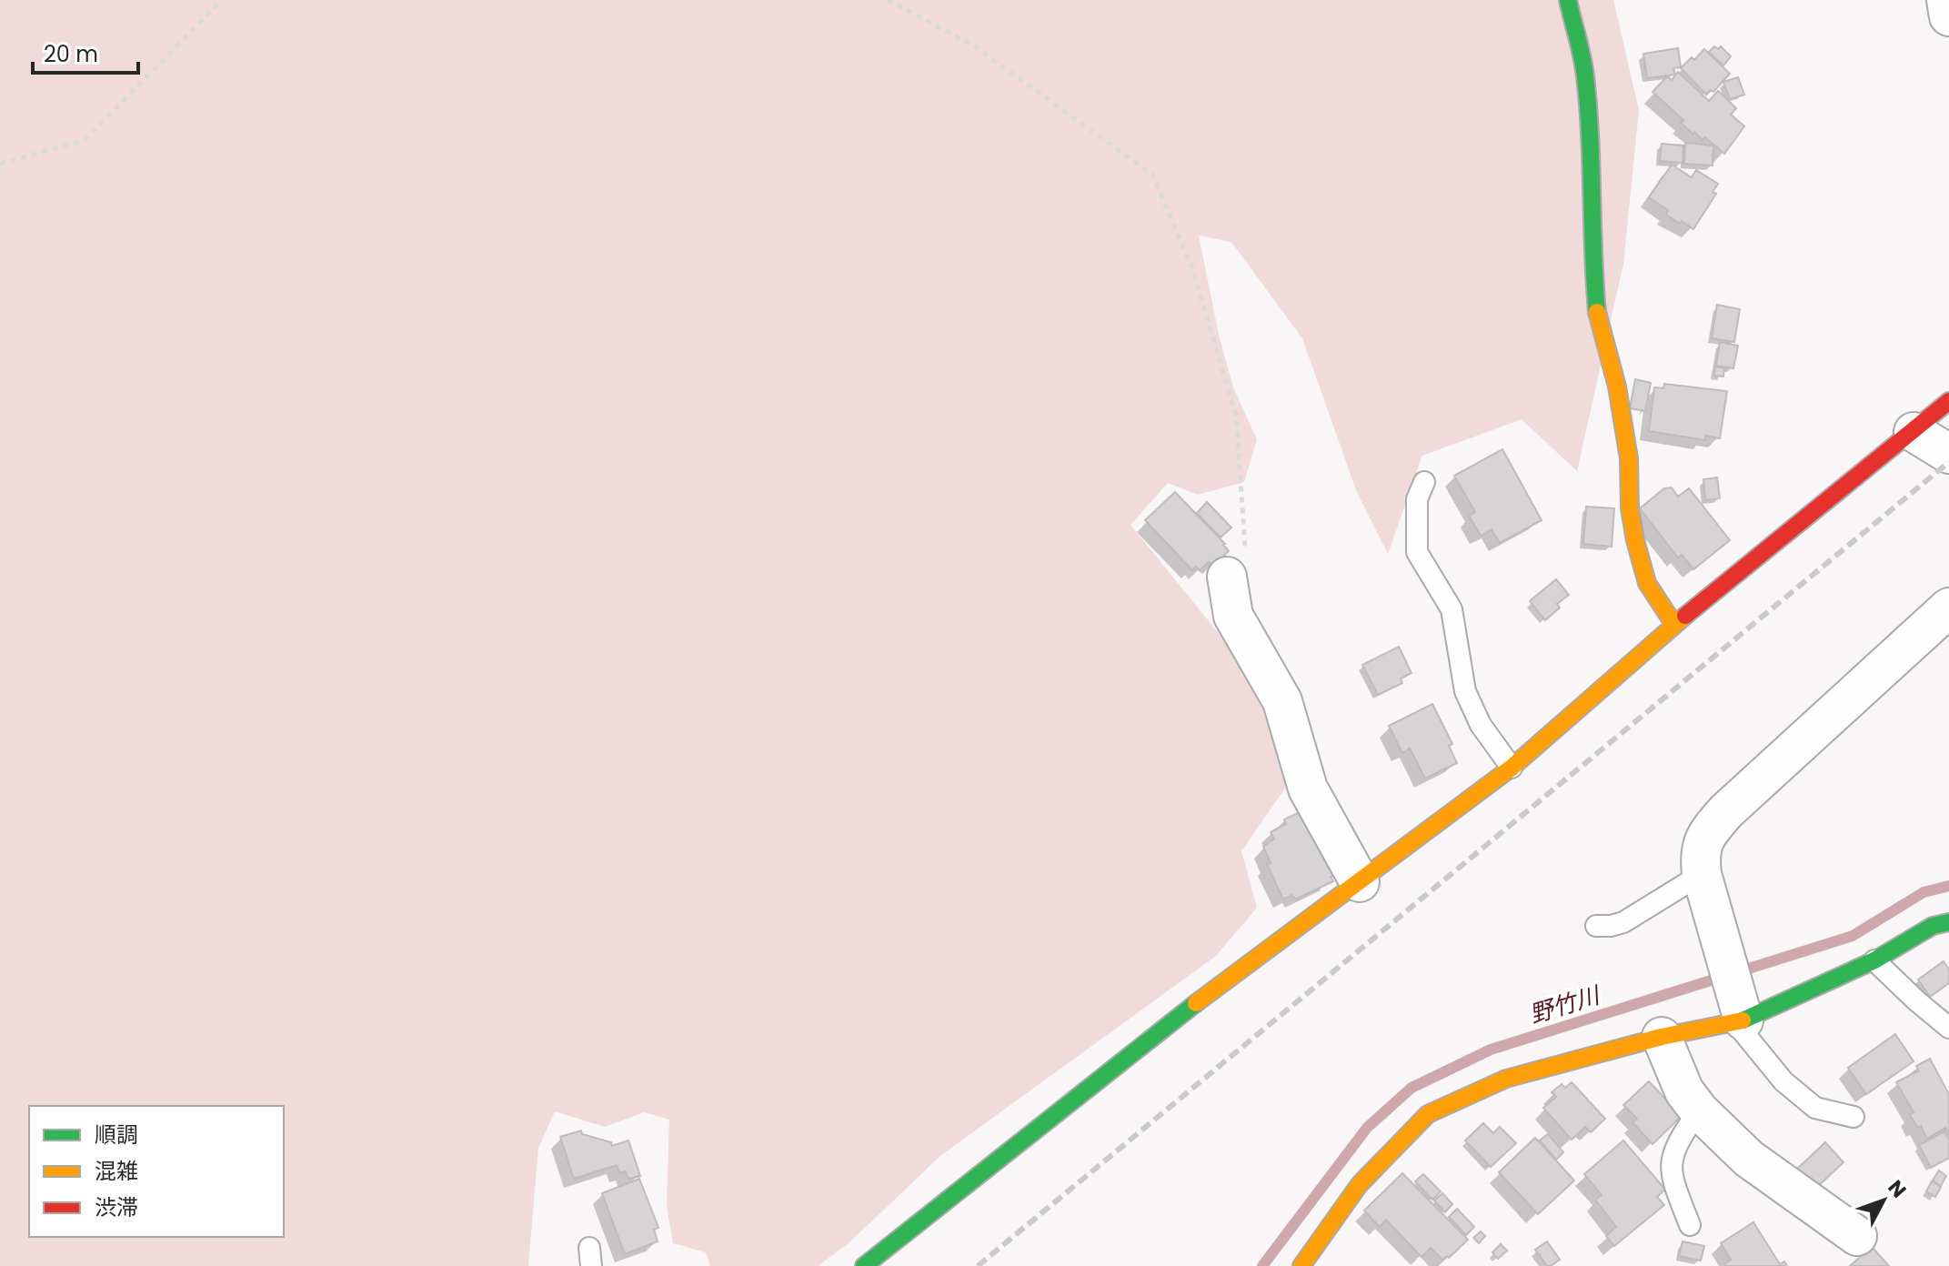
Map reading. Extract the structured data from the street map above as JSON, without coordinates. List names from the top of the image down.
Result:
{
  "water": ["野竹川"],
  "legend": ["順調", "混雑", "渋滞"],
  "scale_bar": "20 m",
  "north": "top right"
}
